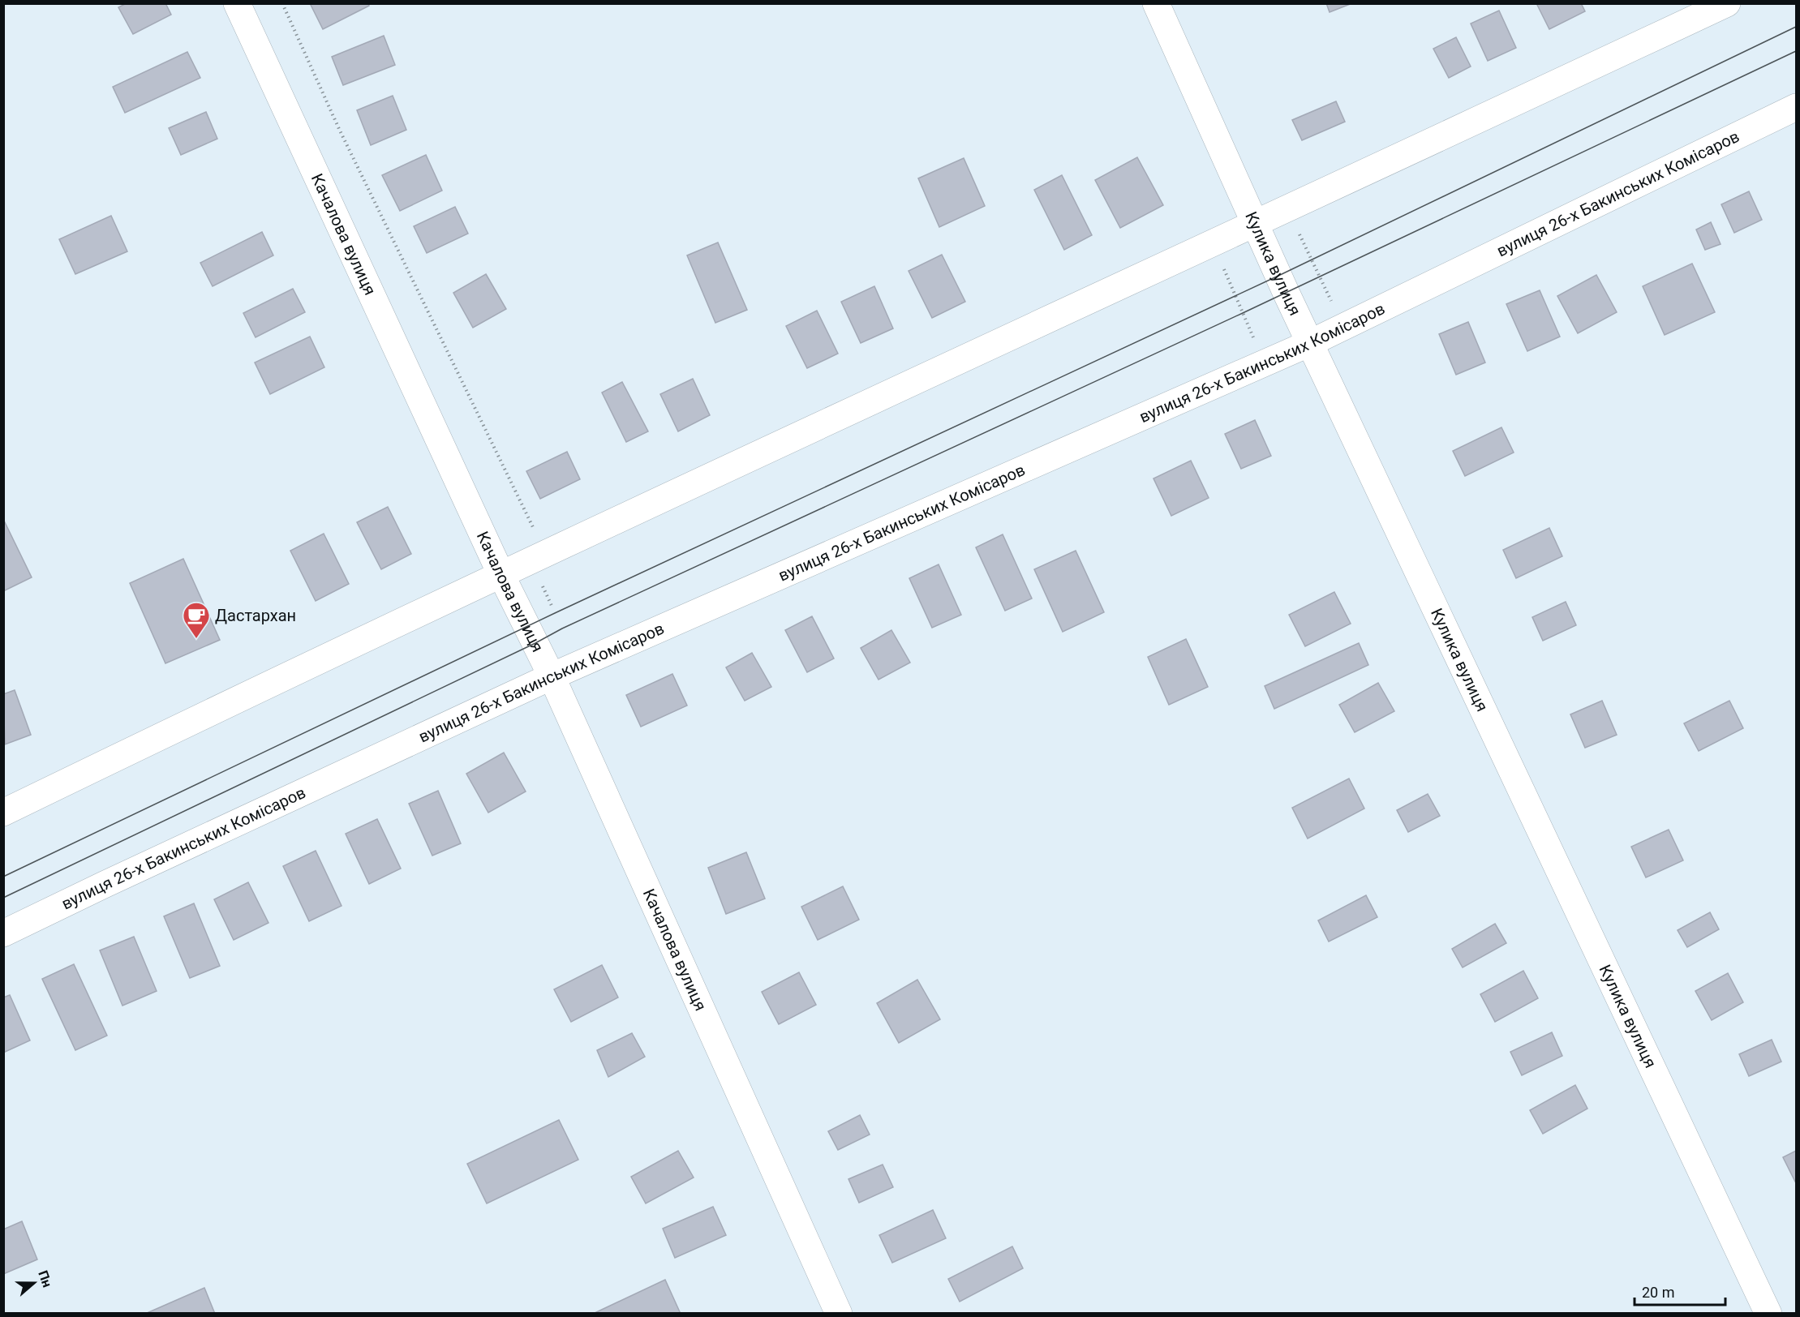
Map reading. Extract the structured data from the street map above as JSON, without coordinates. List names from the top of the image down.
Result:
{
  "streets": {
    "street": ["вулиця 26-х Бакинських Комісаров", "Качалова вулиця", "Кулика вулиця"]
  },
  "crossings": [
    ["вулиця 26-х Бакинських Комісаров", "Качалова вулиця"],
    ["вулиця 26-х Бакинських Комісаров", "Кулика вулиця"]
  ],
  "places": {
    "cafe": ["Дастархан"]
  },
  "scale_bar": "20 m",
  "north": "right"
}
